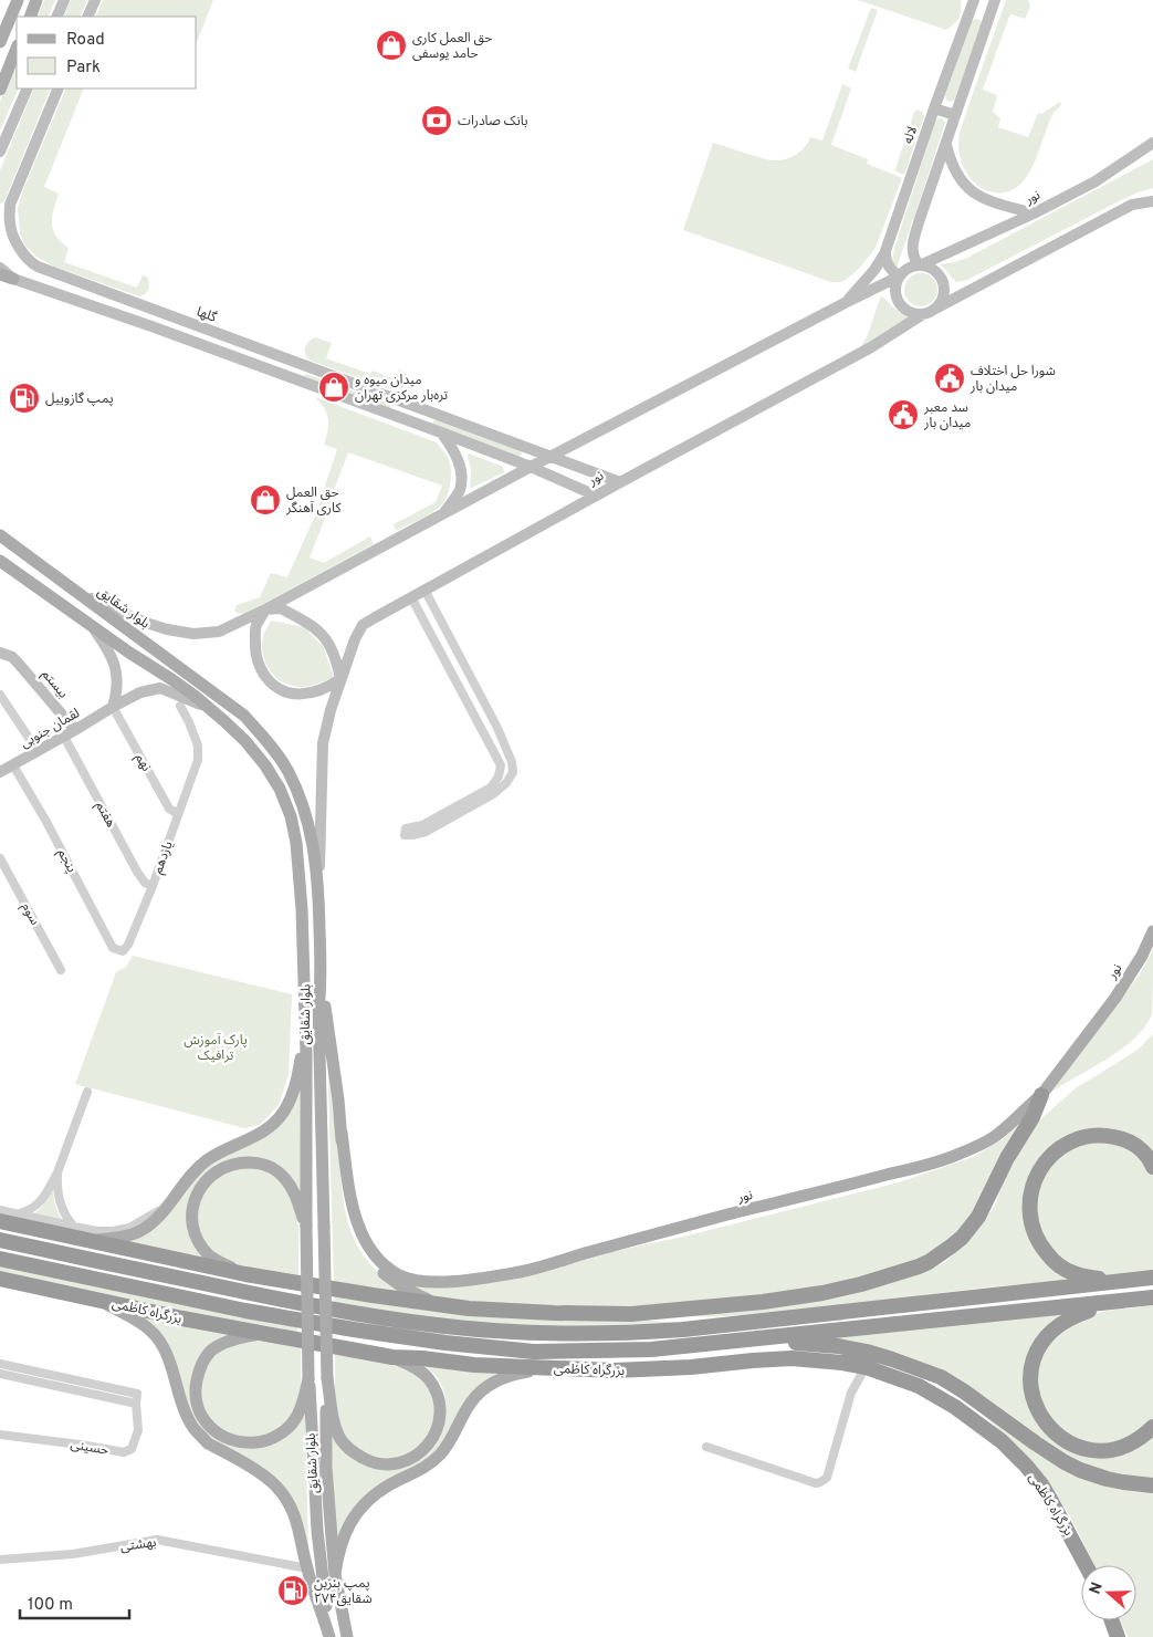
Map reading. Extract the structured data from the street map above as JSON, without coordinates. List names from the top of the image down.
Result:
{
  "streets": {
    "highway": ["بزرگراه کاظمی"],
    "main road": [
      "لاله",
      "نور",
      "گلها",
      "بلوار شقایق",
      "بیستم",
      "لقمان جنوبی"
    ],
    "street": [
      "نهم",
      "هفتم",
      "یازدهم",
      "پنجم",
      "سوم",
      "حسینی",
      "بهشتی"
    ]
  },
  "crossings": [
    ["نور", "گلها"],
    ["نور", "بلوار شقایق"],
    ["بلوار شقایق", "لقمان جنوبی"],
    ["بیستم", "لقمان جنوبی"],
    ["لقمان جنوبی", "نهم"],
    ["لقمان جنوبی", "هفتم"],
    ["لقمان جنوبی", "پنجم"],
    ["نهم", "یازدهم"],
    ["هفتم", "یازدهم"],
    ["یازدهم", "پنجم"]
  ],
  "parks": ["پارک آموزش ترافیک"],
  "places": {
    "shop": ["حق العمل کاری حامد یوسفی", "میدان میوه و تره‌بار مرکزی تهران", "حق العمل کاری آهنگر"],
    "bank": ["بانک صادرات"],
    "public building": ["شورا حل اختلاف میدان بار", "سد معبر میدان بار"],
    "fuel station": ["پمپ گازوییل", "پمپ بنزین ۲۷۴شقایق"]
  },
  "legend": ["Road", "Park"],
  "scale_bar": "100 m",
  "north": "left"
}
